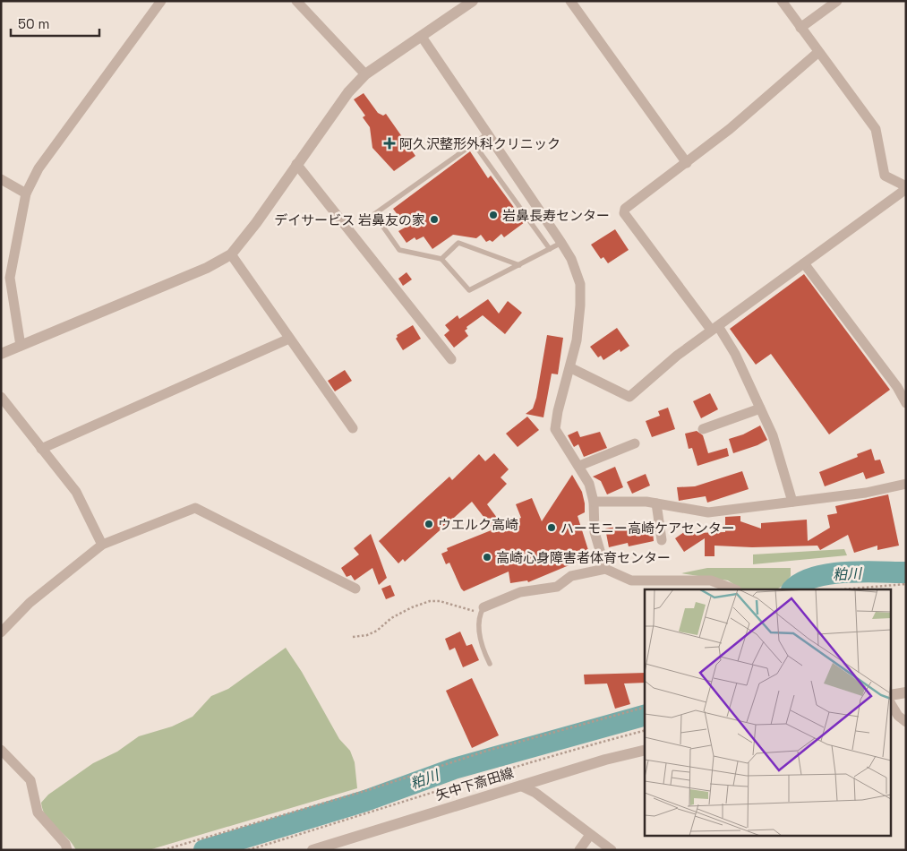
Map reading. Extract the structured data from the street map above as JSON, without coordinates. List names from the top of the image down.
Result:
{
  "streets": {
    "street": ["矢中下斎田線"]
  },
  "water": ["粕川"],
  "places": {
    "health": ["阿久沢整形外科クリニック"],
    "other": [
      "岩鼻長寿センター",
      "デイサービス 岩鼻友の家",
      "ウエルク高崎",
      "ハーモニー高崎ケアセンター",
      "高崎心身障害者体育センター"
    ]
  },
  "scale_bar": "50 m"
}
